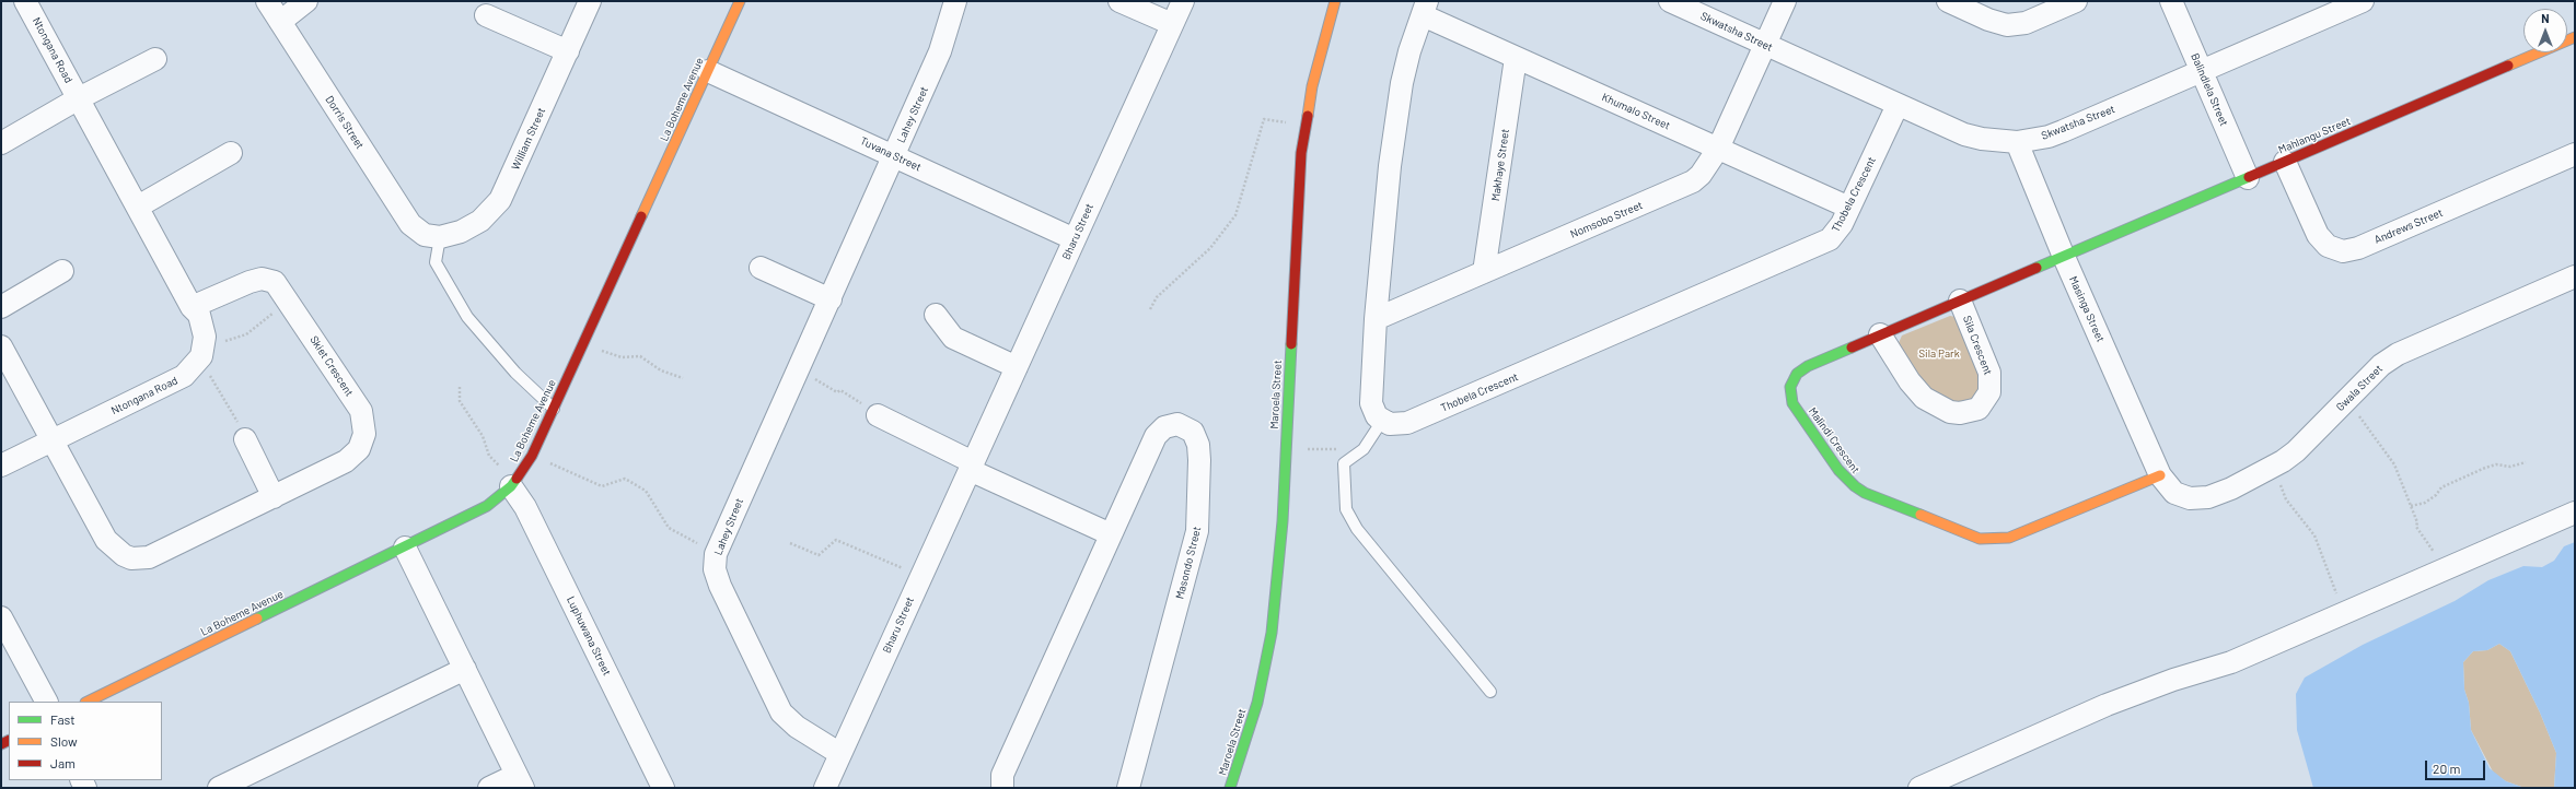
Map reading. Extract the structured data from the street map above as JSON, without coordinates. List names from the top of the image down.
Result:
{
  "streets": {
    "street": [
      "Skwatsha Street",
      "Ntongana Road",
      "Balindlela Street",
      "La Boheme Avenue",
      "Khumalo Street",
      "Lahey Street",
      "Dorris Street",
      "Mahlangu Street",
      "William Street",
      "Tuvana Street",
      "Makhaye Street",
      "Thobela Crescent",
      "Nomsobo Street",
      "Andrews Street",
      "Bharu Street",
      "Masinga Street",
      "Sila Crescent",
      "Skiet Crescent",
      "Gwala Street",
      "Maroela Street",
      "Malindi Crescent",
      "Masondo Street",
      "Luphuwana Street"
    ]
  },
  "crossings": [
    ["Skwatsha Street", "Balindlela Street"],
    ["Skwatsha Street", "Thobela Crescent"],
    ["Skwatsha Street", "Nomsobo Street"],
    ["Skwatsha Street", "Masinga Street"],
    ["Ntongana Road", "Skiet Crescent"],
    ["Balindlela Street", "Mahlangu Street"],
    ["La Boheme Avenue", "Tuvana Street"],
    ["La Boheme Avenue", "Luphuwana Street"],
    ["Khumalo Street", "Makhaye Street"],
    ["Khumalo Street", "Thobela Crescent"],
    ["Khumalo Street", "Nomsobo Street"],
    ["Lahey Street", "Tuvana Street"],
    ["Lahey Street", "Bharu Street"],
    ["Dorris Street", "William Street"],
    ["Mahlangu Street", "Andrews Street"],
    ["Mahlangu Street", "Masinga Street"],
    ["Mahlangu Street", "Malindi Crescent"],
    ["Tuvana Street", "Bharu Street"],
    ["Makhaye Street", "Nomsobo Street"],
    ["Masinga Street", "Gwala Street"],
    ["Masinga Street", "Malindi Crescent"],
    ["Sila Crescent", "Malindi Crescent"],
    ["Gwala Street", "Malindi Crescent"]
  ],
  "parks": ["Sila Park"],
  "legend": ["Fast", "Slow", "Jam"],
  "scale_bar": "20 m",
  "north": "top"
}
